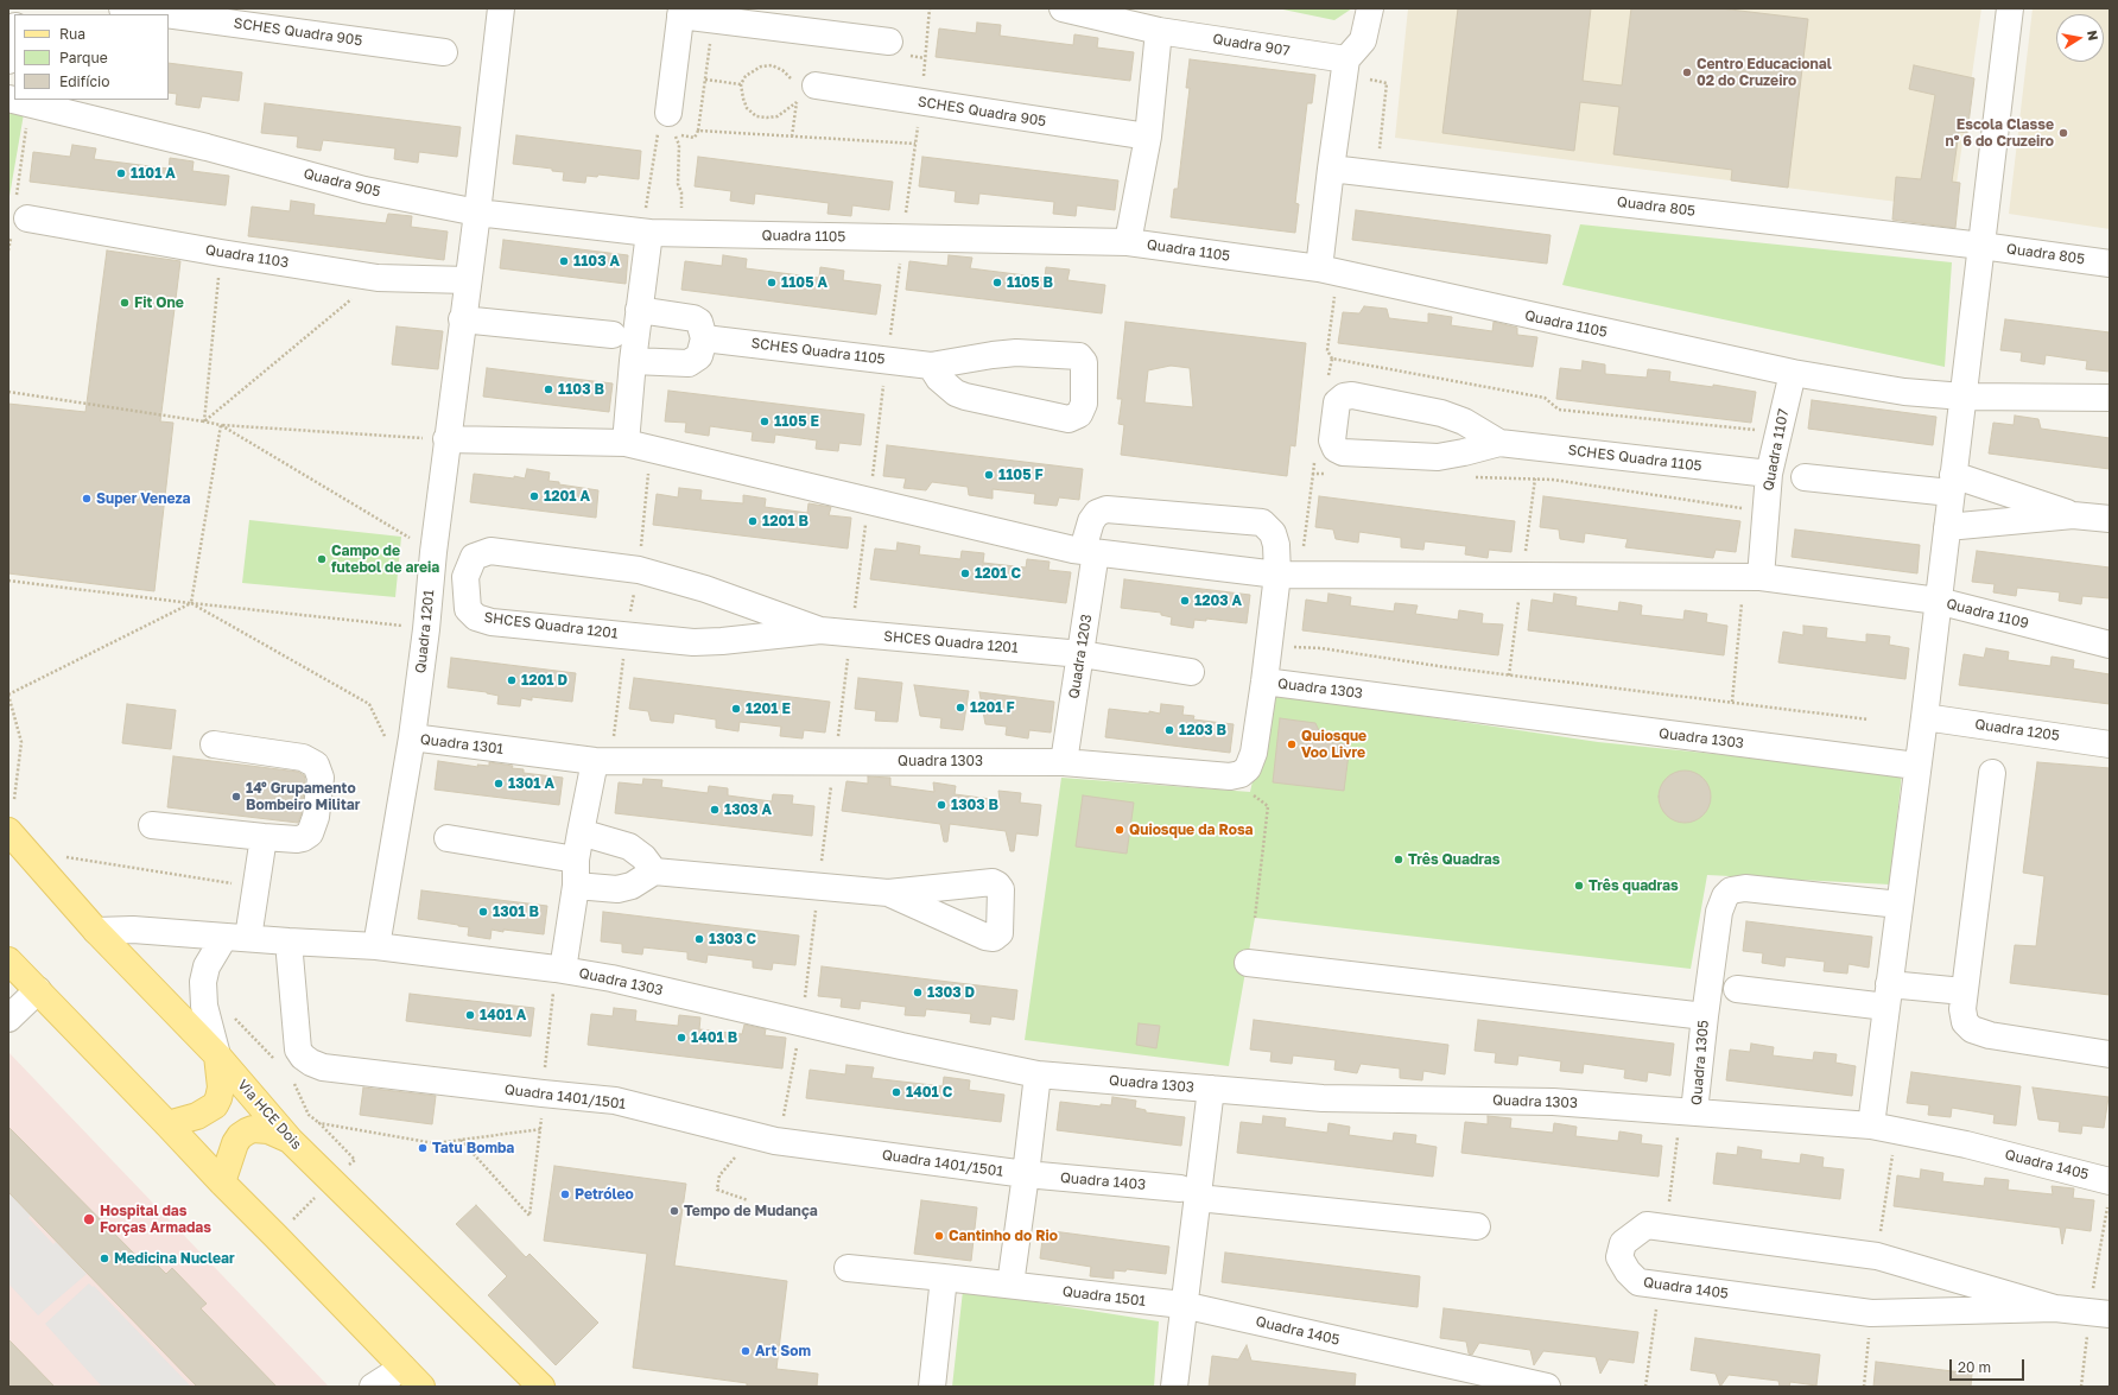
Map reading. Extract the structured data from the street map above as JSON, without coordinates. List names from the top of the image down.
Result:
{
  "streets": {
    "main road": ["Via HCE Dois"],
    "street": [
      "SCHES Quadra 905",
      "Quadra 907",
      "Quadra 905",
      "Quadra 805",
      "Quadra 1105",
      "Quadra 1103",
      "SCHES Quadra 1105",
      "Quadra 1107",
      "Quadra 1109",
      "SHCES Quadra 1201",
      "Quadra 1201",
      "Quadra 1203",
      "Quadra 1303",
      "Quadra 1205",
      "Quadra 1301",
      "Quadra 1305",
      "Quadra 1401/1501",
      "Quadra 1405",
      "Quadra 1403",
      "Quadra 1501"
    ]
  },
  "crossings": [
    ["Quadra 1105", "Quadra 1107"],
    ["SCHES Quadra 1105", "Quadra 1107"],
    ["SHCES Quadra 1201", "Quadra 1203"],
    ["Quadra 1201", "Quadra 1301"],
    ["Quadra 1203", "Quadra 1303"],
    ["Quadra 1303", "Quadra 1301"],
    ["Quadra 1303", "Quadra 1305"],
    ["Quadra 1305", "Quadra 1405"],
    ["Quadra 1401/1501", "Quadra 1403"],
    ["Quadra 1405", "Quadra 1501"]
  ],
  "places": [
    "Centro Educacional 02 do Cruzeiro",
    "Escola Classe nº 6 do Cruzeiro",
    "1101 A",
    "1103 A",
    "1105 A",
    "1105 B",
    "Fit One",
    "1103 B",
    "1105 E",
    "1105 F",
    "1201 A",
    "Super Veneza",
    "1201 B",
    "Campo de futebol de areia",
    "1201 C",
    "1203 A",
    "1201 D",
    "1201 F",
    "1201 E",
    "1203 B",
    "Quiosque Voo Livre",
    "1301 A",
    "14° Grupamento Bombeiro Militar",
    "1303 B",
    "1303 A",
    "Quiosque da Rosa",
    "Três Quadras",
    "Três quadras",
    "1301 B",
    "1303 C",
    "1303 D",
    "1401 A",
    "1401 B",
    "1401 C",
    "Tatu Bomba",
    "Petróleo",
    "Tempo de Mudança",
    "Hospital das Forças Armadas",
    "Cantinho do Rio",
    "Medicina Nuclear",
    "Art Som"
  ],
  "legend": ["Rua", "Parque", "Edifício"],
  "scale_bar": "20 m",
  "north": "right"
}
